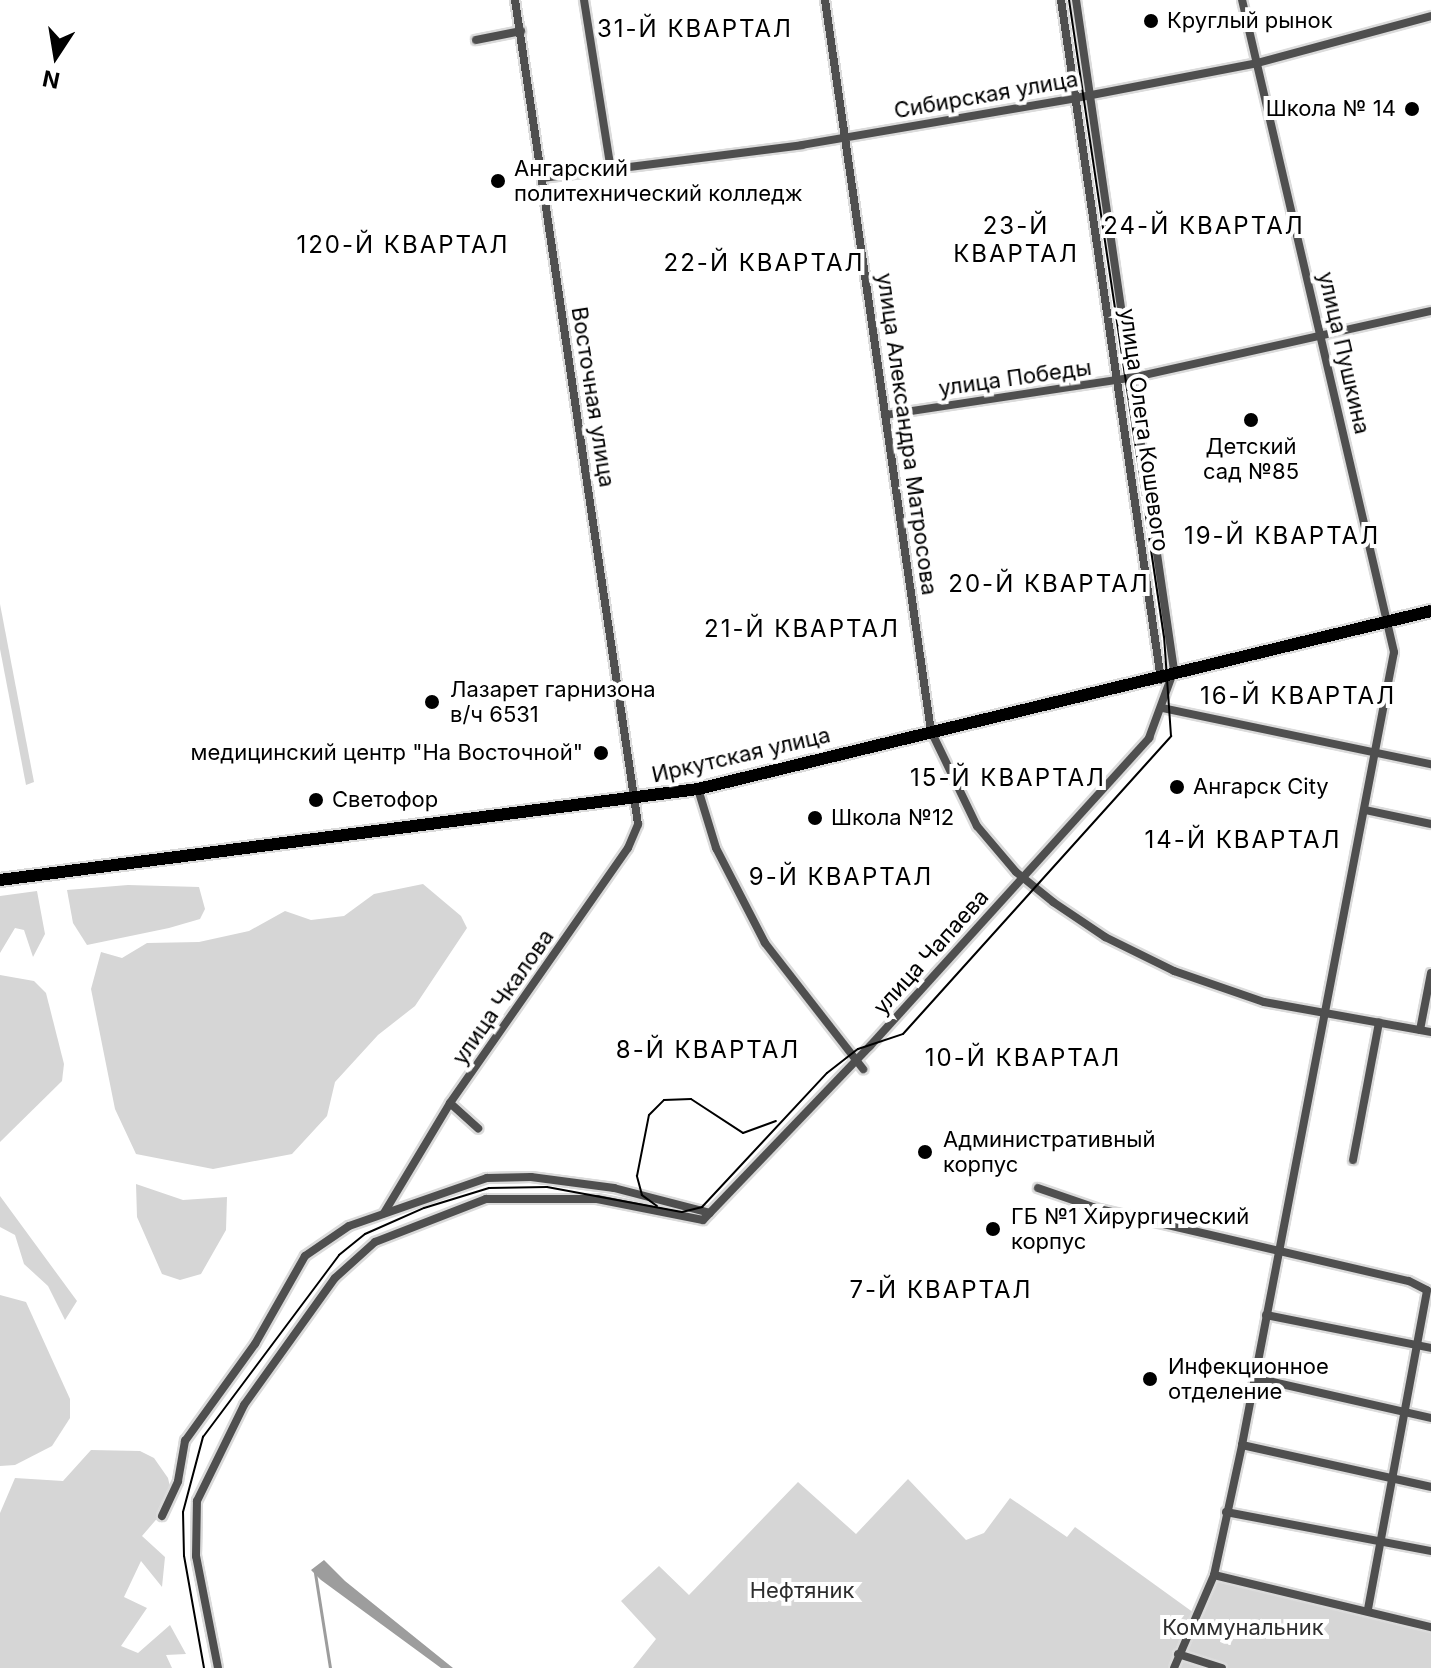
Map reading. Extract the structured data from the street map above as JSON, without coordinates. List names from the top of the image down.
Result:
{
  "streets": {
    "main road": ["Иркутская улица"],
    "street": [
      "Сибирская улица",
      "улица Пушкина",
      "улица Победы",
      "Восточная улица",
      "улица Олега Кошевого",
      "улица Александра Матросова",
      "улица Чапаева",
      "улица Чкалова"
    ]
  },
  "crossings": [
    ["Сибирская улица", "улица Пушкина"],
    ["Сибирская улица", "Восточная улица"],
    ["Сибирская улица", "улица Олега Кошевого"],
    ["Сибирская улица", "улица Александра Матросова"],
    ["улица Пушкина", "улица Победы"],
    ["улица Пушкина", "улица Александра Матросова"],
    ["улица Пушкина", "Иркутская улица"],
    ["улица Победы", "улица Олега Кошевого"],
    ["улица Победы", "улица Александра Матросова"],
    ["Восточная улица", "Иркутская улица"],
    ["Восточная улица", "улица Чкалова"],
    ["улица Олега Кошевого", "Иркутская улица"],
    ["улица Олега Кошевого", "улица Чапаева"],
    ["улица Александра Матросова", "Иркутская улица"],
    ["улица Александра Матросова", "улица Чапаева"],
    ["Иркутская улица", "улица Чкалова"]
  ],
  "districts": [
    "31-Й КВАРТАЛ",
    "23-Й КВАРТАЛ",
    "24-Й КВАРТАЛ",
    "120-Й КВАРТАЛ",
    "22-Й КВАРТАЛ",
    "19-Й КВАРТАЛ",
    "20-Й КВАРТАЛ",
    "21-Й КВАРТАЛ",
    "16-Й КВАРТАЛ",
    "15-Й КВАРТАЛ",
    "14-Й КВАРТАЛ",
    "9-Й КВАРТАЛ",
    "8-Й КВАРТАЛ",
    "10-Й КВАРТАЛ",
    "7-Й КВАРТАЛ"
  ],
  "parks": ["Нефтяник", "Коммунальник"],
  "places": [
    "Круглый рынок",
    "Школа № 14",
    "Ангарский политехнический колледж",
    "Детский сад №85",
    "Лазарет гарнизона в/ч 6531",
    "медицинский центр \"На Восточной\"",
    "Ангарск City",
    "Светофор",
    "Школа №12",
    "Административный корпус",
    "ГБ №1 Хирургический корпус",
    "Инфекционное отделение"
  ],
  "north": "bottom"
}
